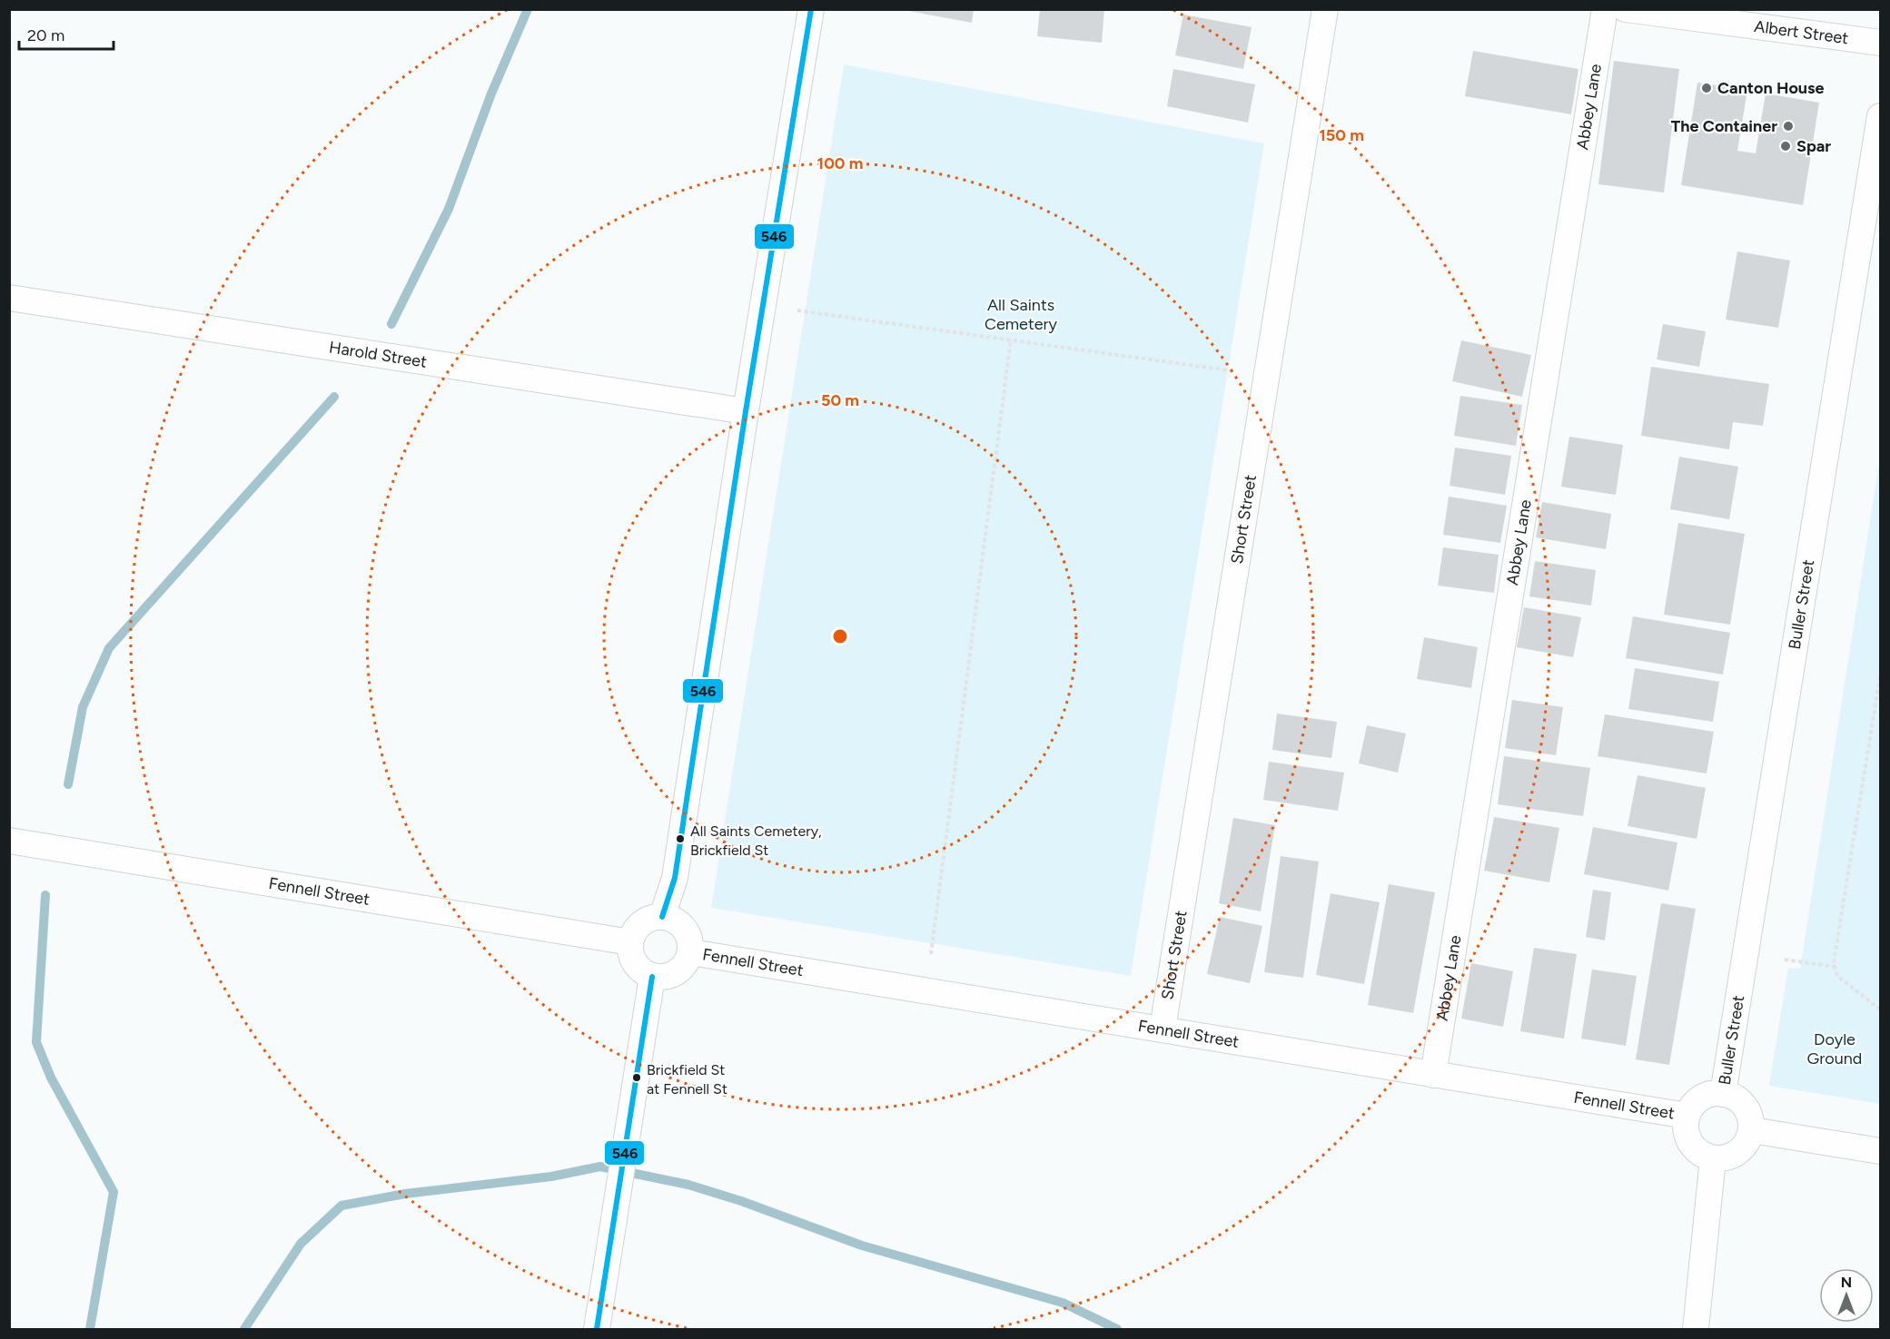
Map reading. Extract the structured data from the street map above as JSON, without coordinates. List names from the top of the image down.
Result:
{
  "streets": {
    "street": [
      "Albert Street",
      "Abbey Lane",
      "Harold Street",
      "Short Street",
      "Buller Street",
      "Fennell Street"
    ]
  },
  "crossings": [
    ["Abbey Lane", "Fennell Street"],
    ["Short Street", "Fennell Street"],
    ["Buller Street", "Fennell Street"]
  ],
  "parks": ["All Saints Cemetery", "Doyle Ground"],
  "places": [
    "Canton House",
    "The Container",
    "Spar",
    "All Saints Cemetery, Brickfield St",
    "Brickfield St at Fennell St"
  ],
  "lines": ["transit line 546"],
  "scale_bar": "20 m",
  "north": "top",
  "rings": ["150 m", "100 m", "50 m"]
}
